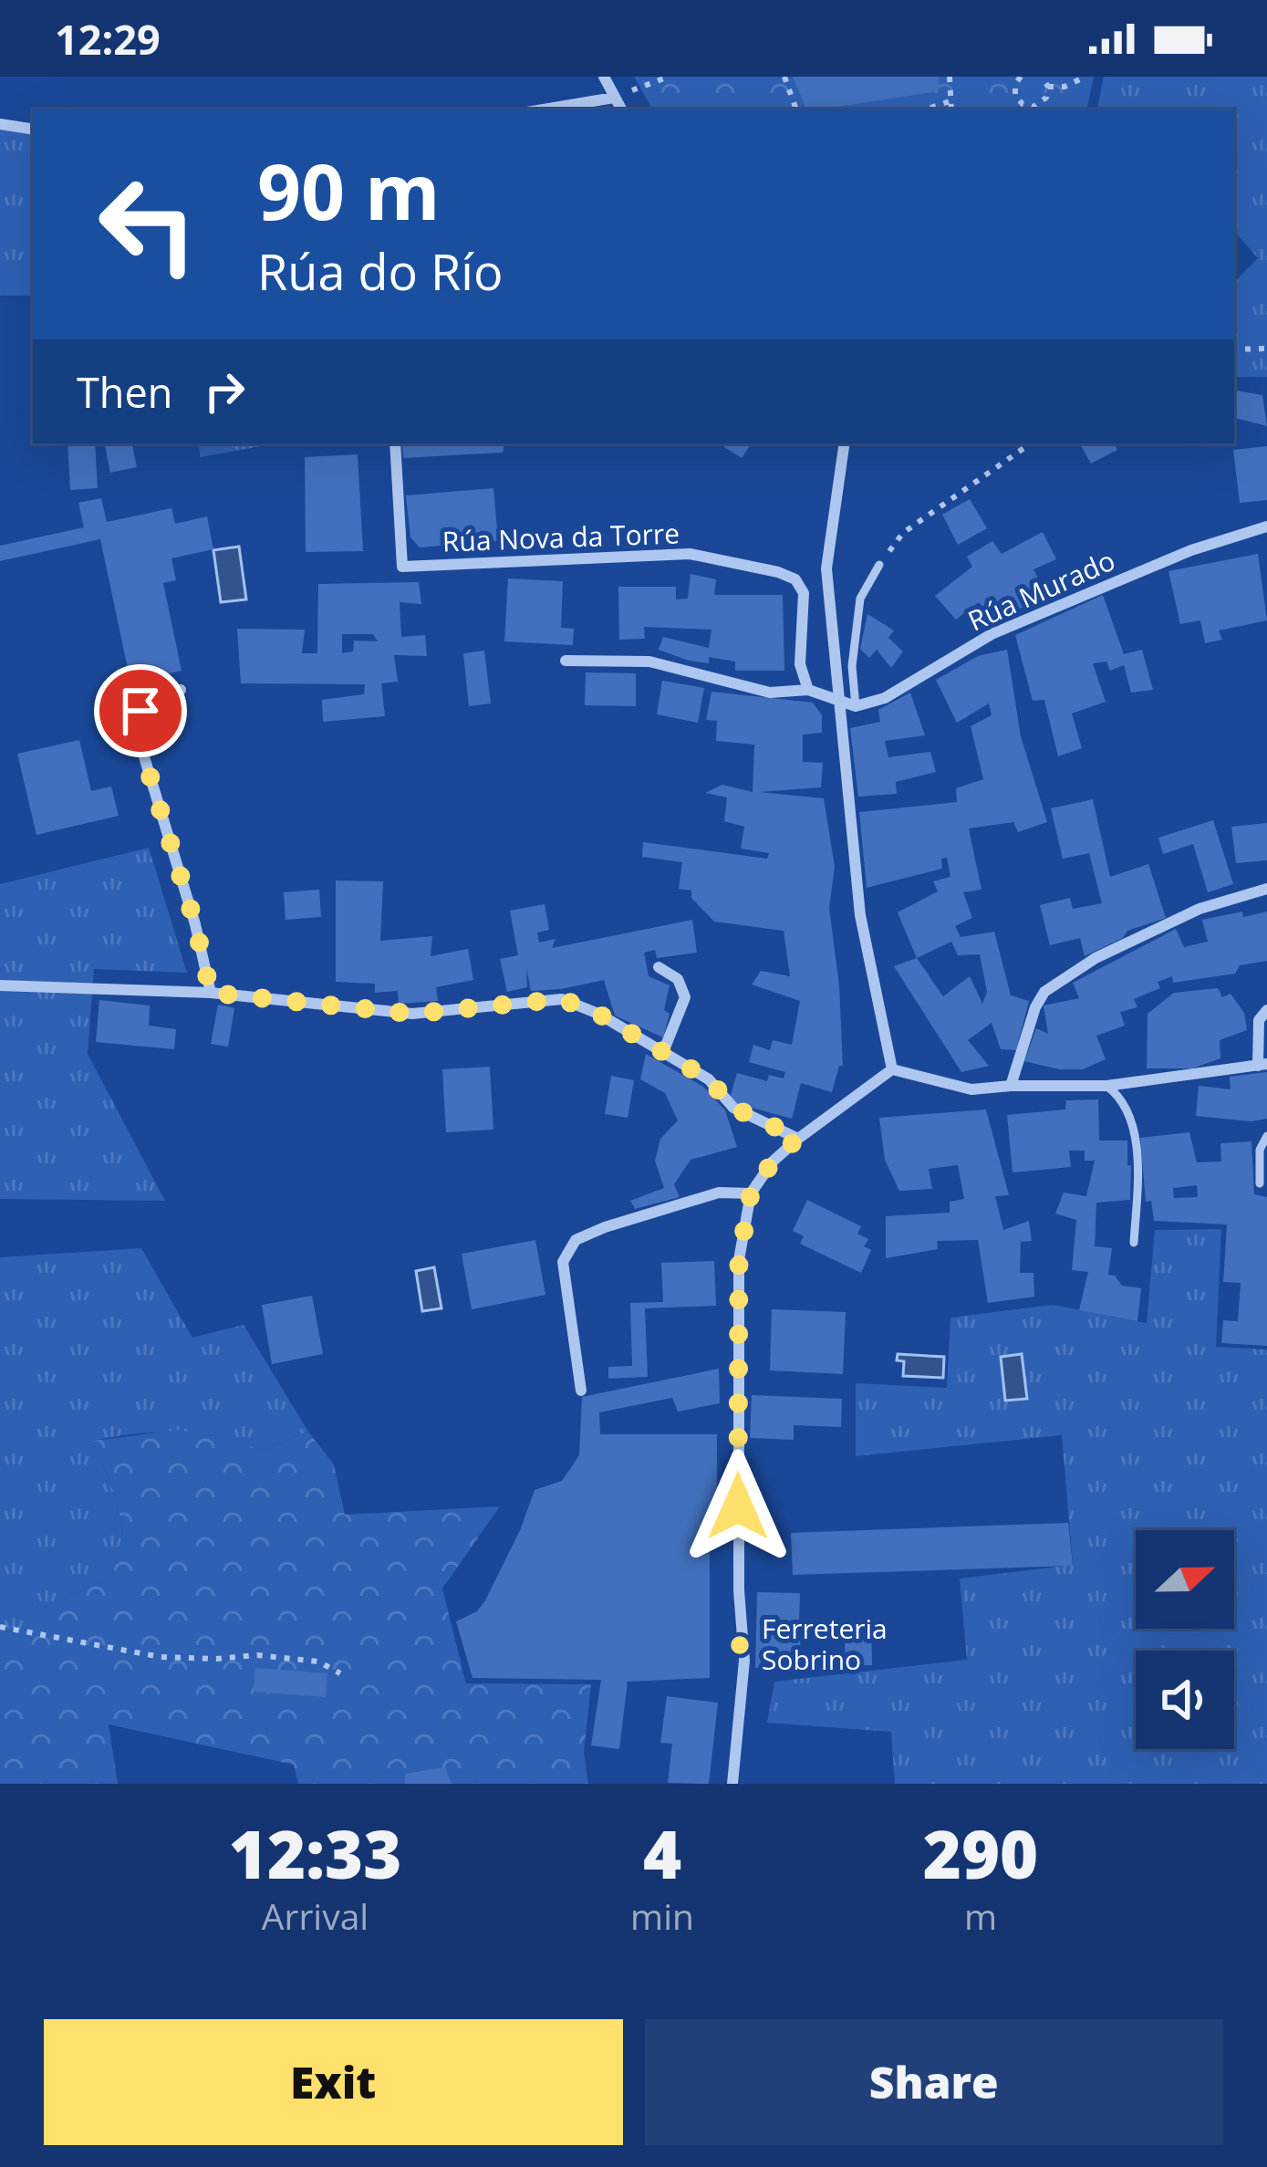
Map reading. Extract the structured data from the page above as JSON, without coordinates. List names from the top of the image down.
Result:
{
  "streets": {
    "street": ["Rúa Nova da Torre", "Rúa Murado"]
  },
  "places": ["Ferreteria Sobrino"],
  "north": "right",
  "page": {
    "status": "12:29",
    "turn": ["90 m", "Rúa do Río"],
    "then": "Then",
    "eta": [
      "12:33",
      "Arrival",
      "4",
      "min",
      "290",
      "m"
    ],
    "buttons": ["Exit", "Share"]
  }
}
